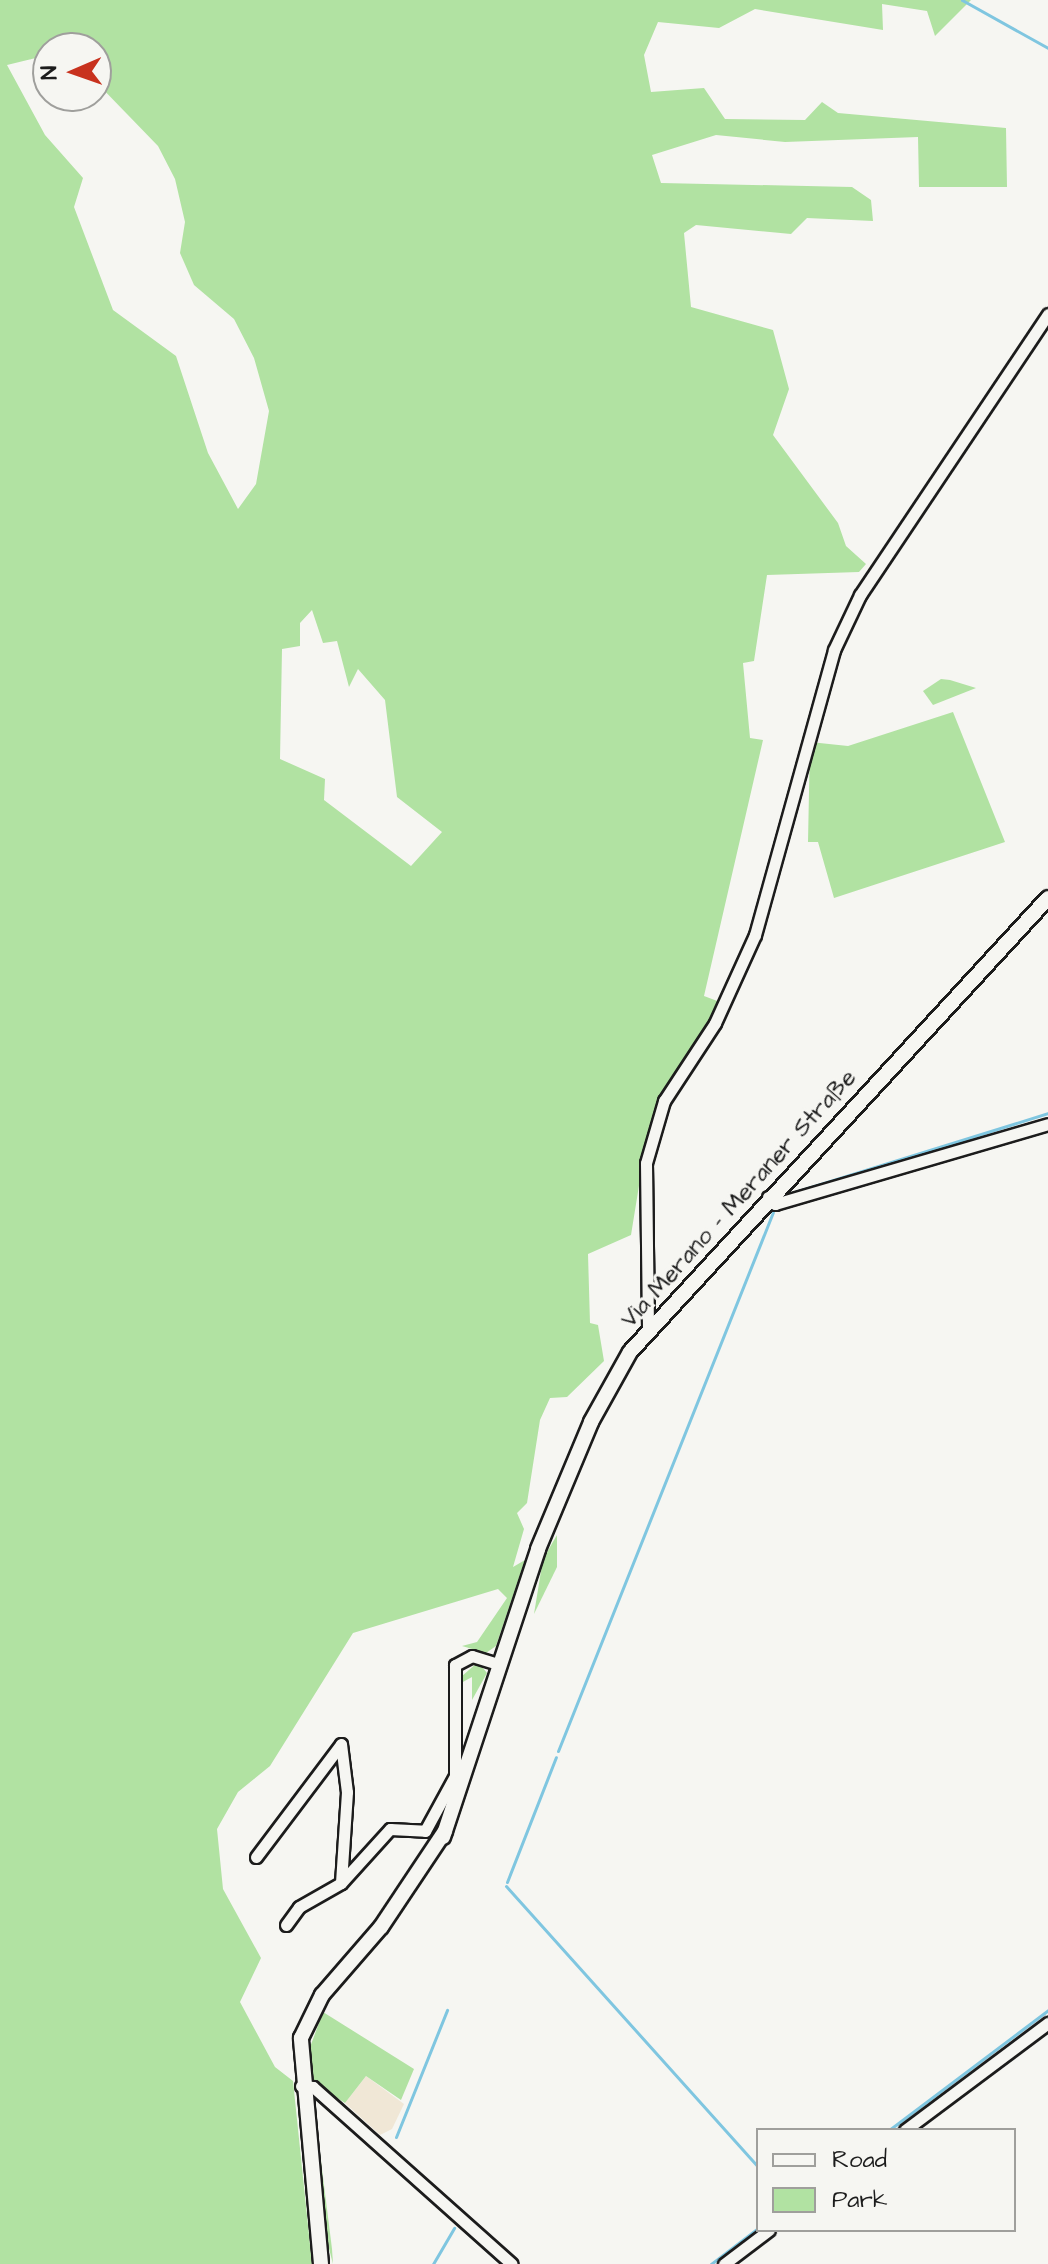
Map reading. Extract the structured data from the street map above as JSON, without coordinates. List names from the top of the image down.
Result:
{
  "streets": {
    "main road": ["Via Merano - Meraner Straße"]
  },
  "legend": ["Road", "Park"],
  "north": "left"
}
